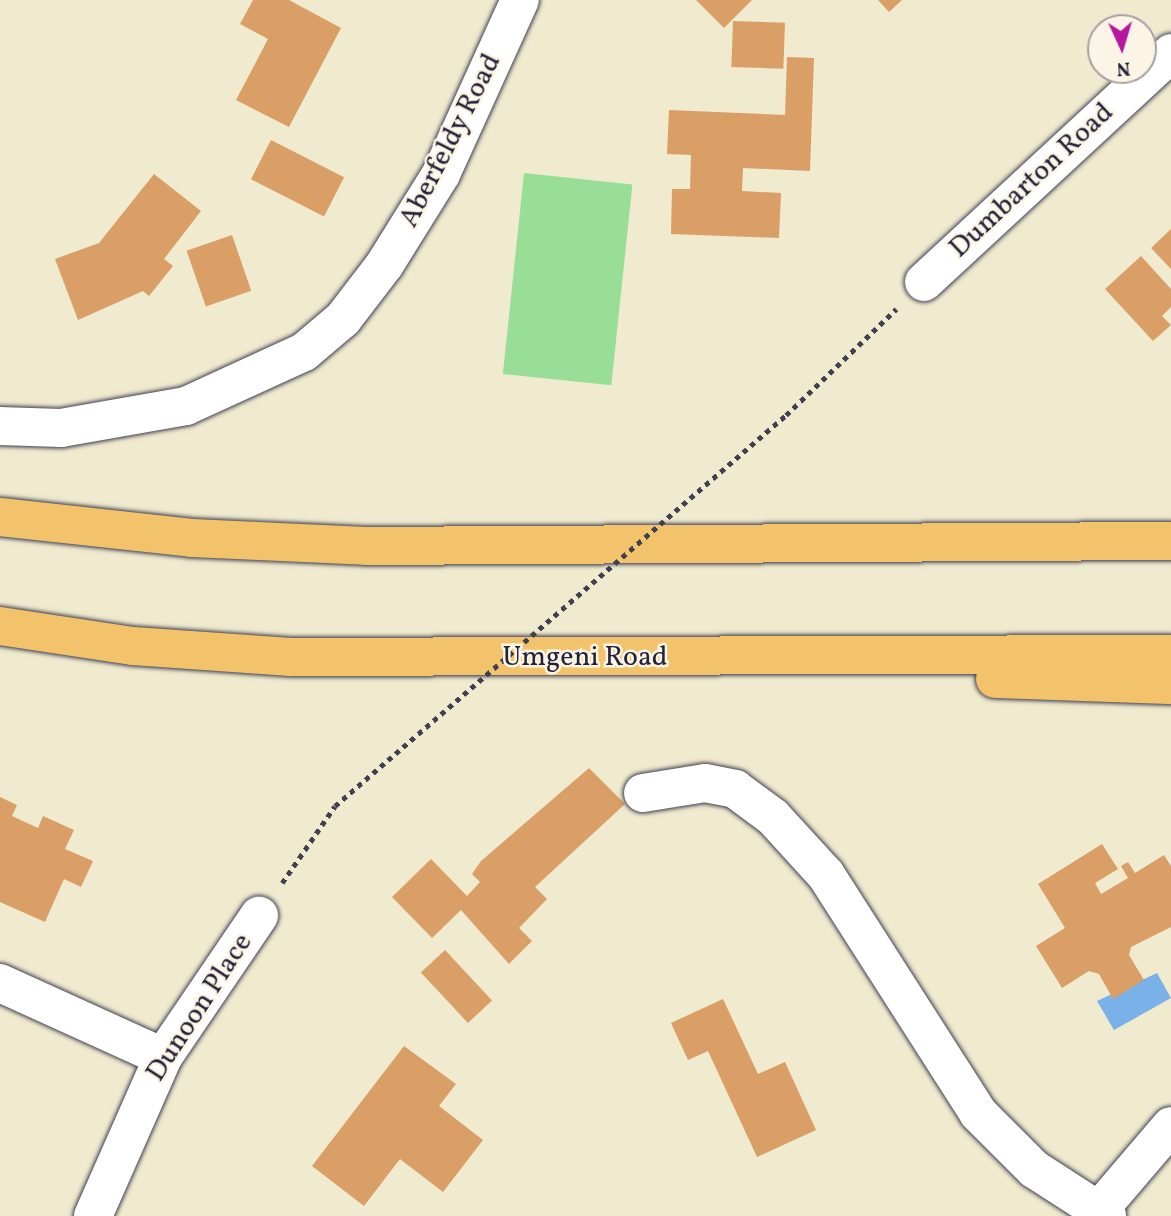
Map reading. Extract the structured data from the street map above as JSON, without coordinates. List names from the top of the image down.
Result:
{
  "streets": {
    "highway": ["Umgeni Road"],
    "street": ["Aberfeldy Road", "Dumbarton Road", "Dunoon Place"]
  },
  "north": "bottom"
}
